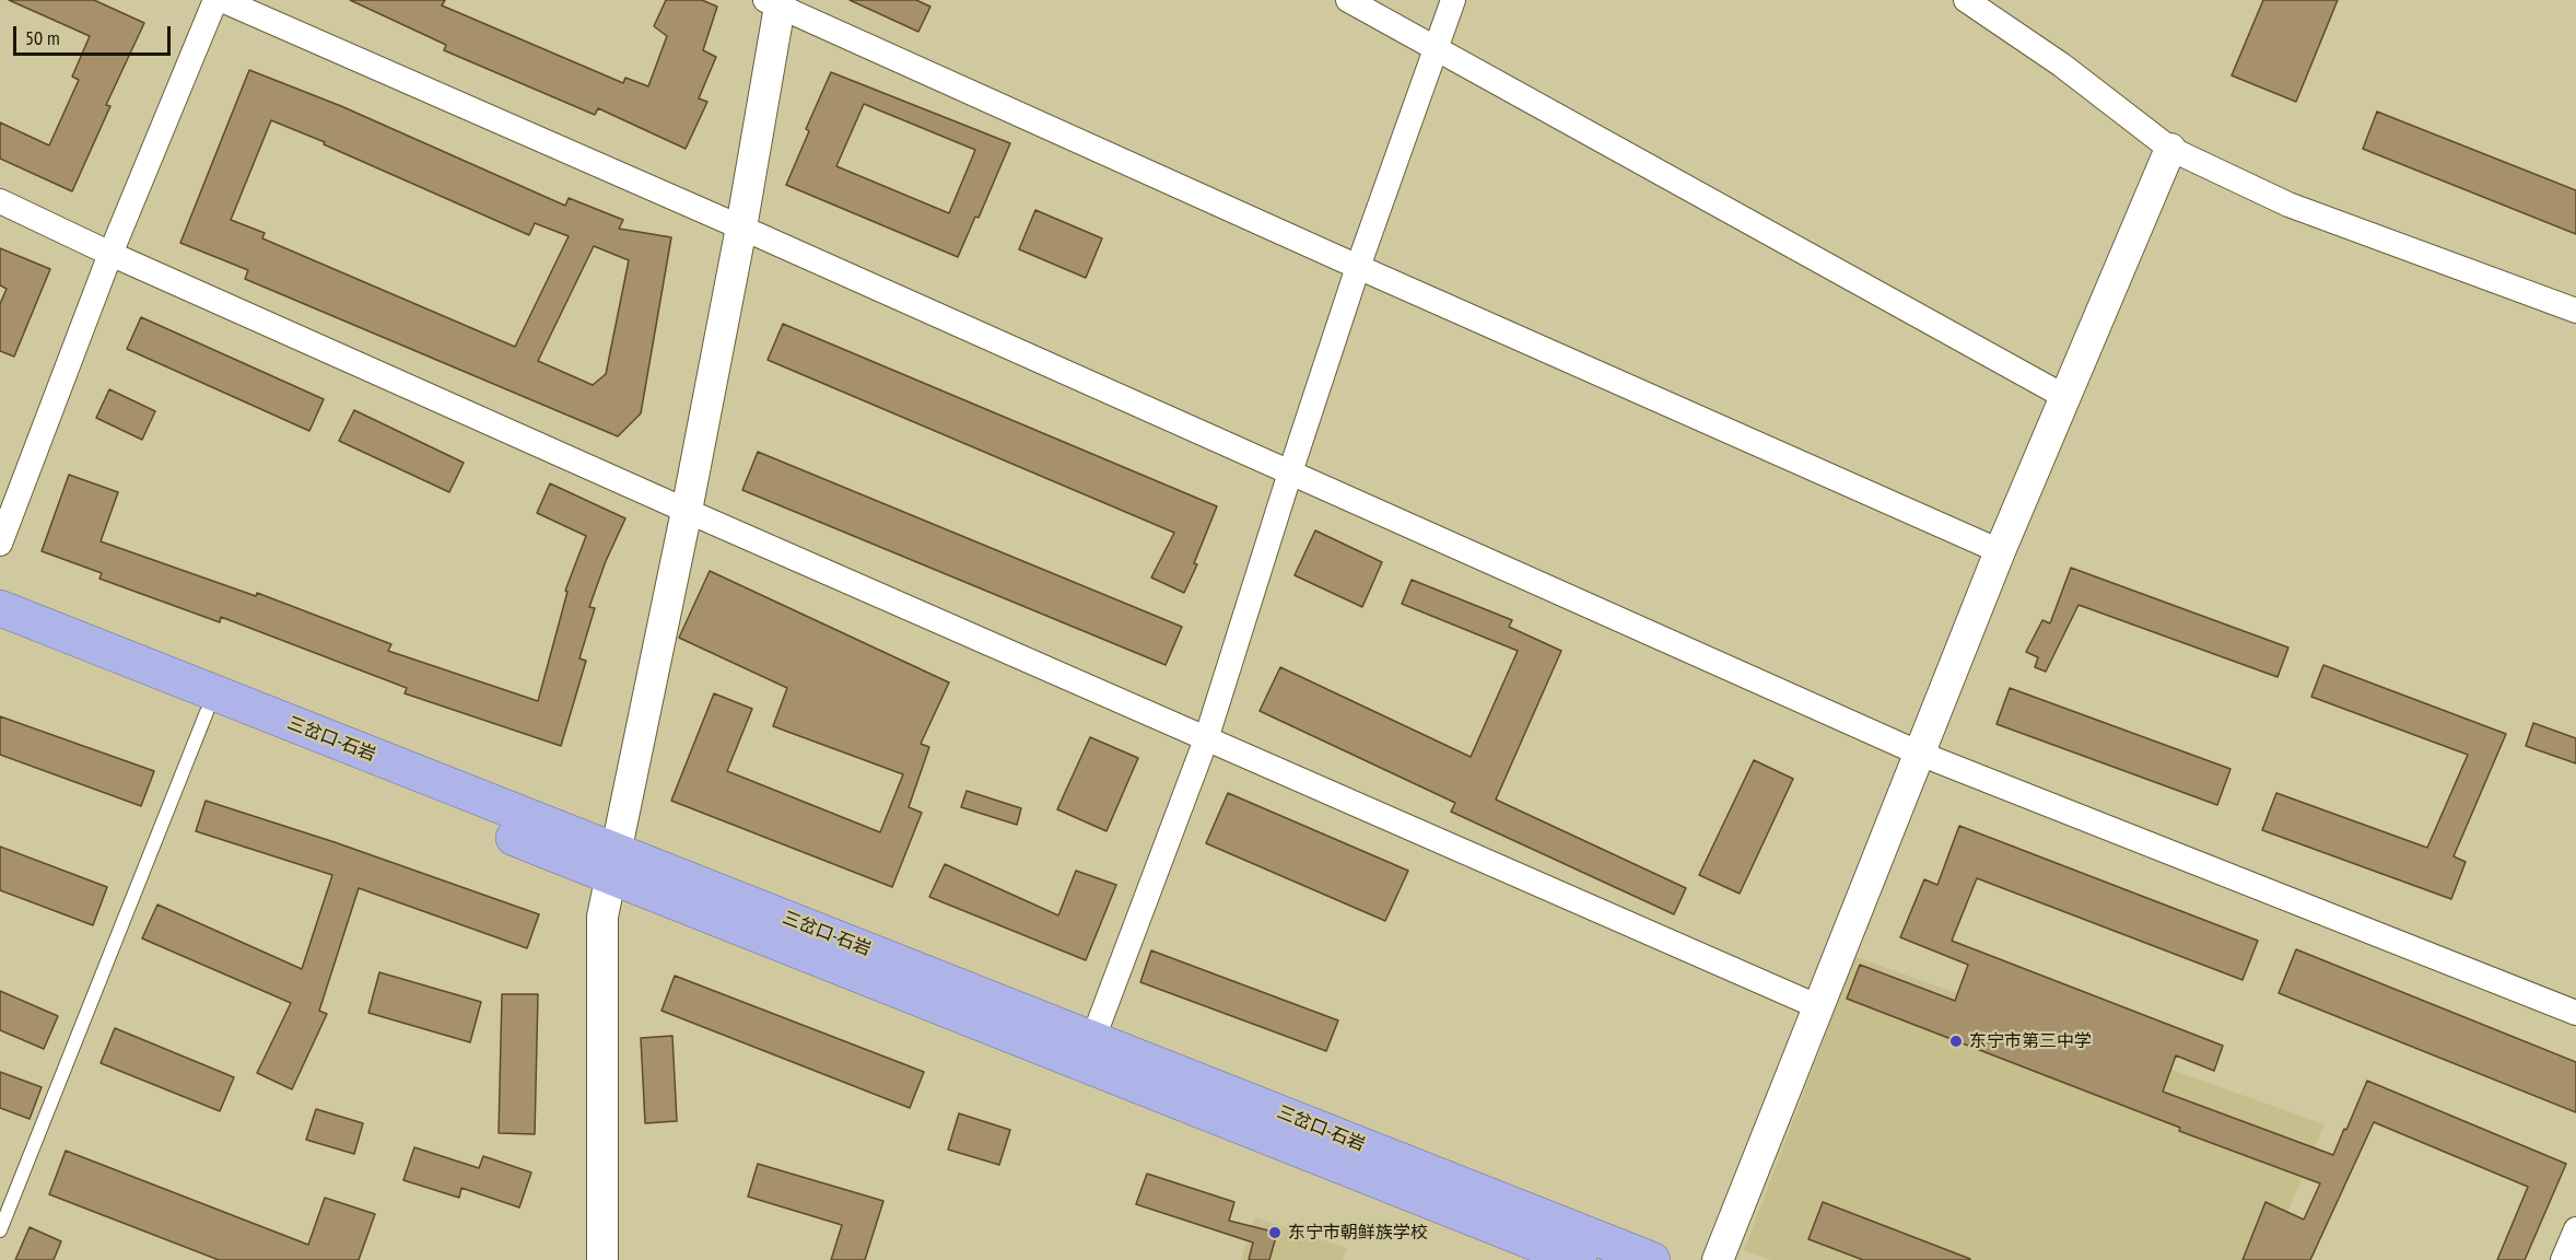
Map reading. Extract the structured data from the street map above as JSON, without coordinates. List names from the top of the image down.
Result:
{
  "streets": {
    "highway": ["三岔口-石岩"]
  },
  "places": ["东宁市第三中学", "东宁市朝鲜族学校"],
  "scale_bar": "50 m"
}
